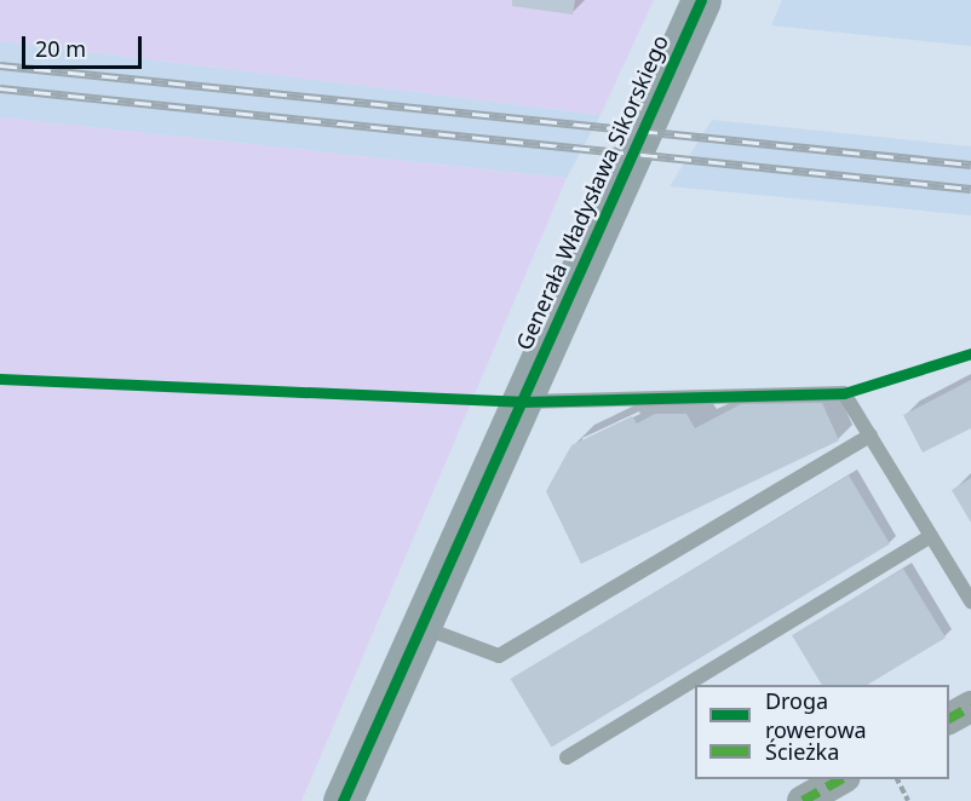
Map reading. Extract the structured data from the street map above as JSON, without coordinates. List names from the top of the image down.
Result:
{
  "streets": {
    "street": ["Generała Władysława Sikorskiego"]
  },
  "legend": ["Droga rowerowa", "Ścieżka"],
  "scale_bar": "20 m"
}
